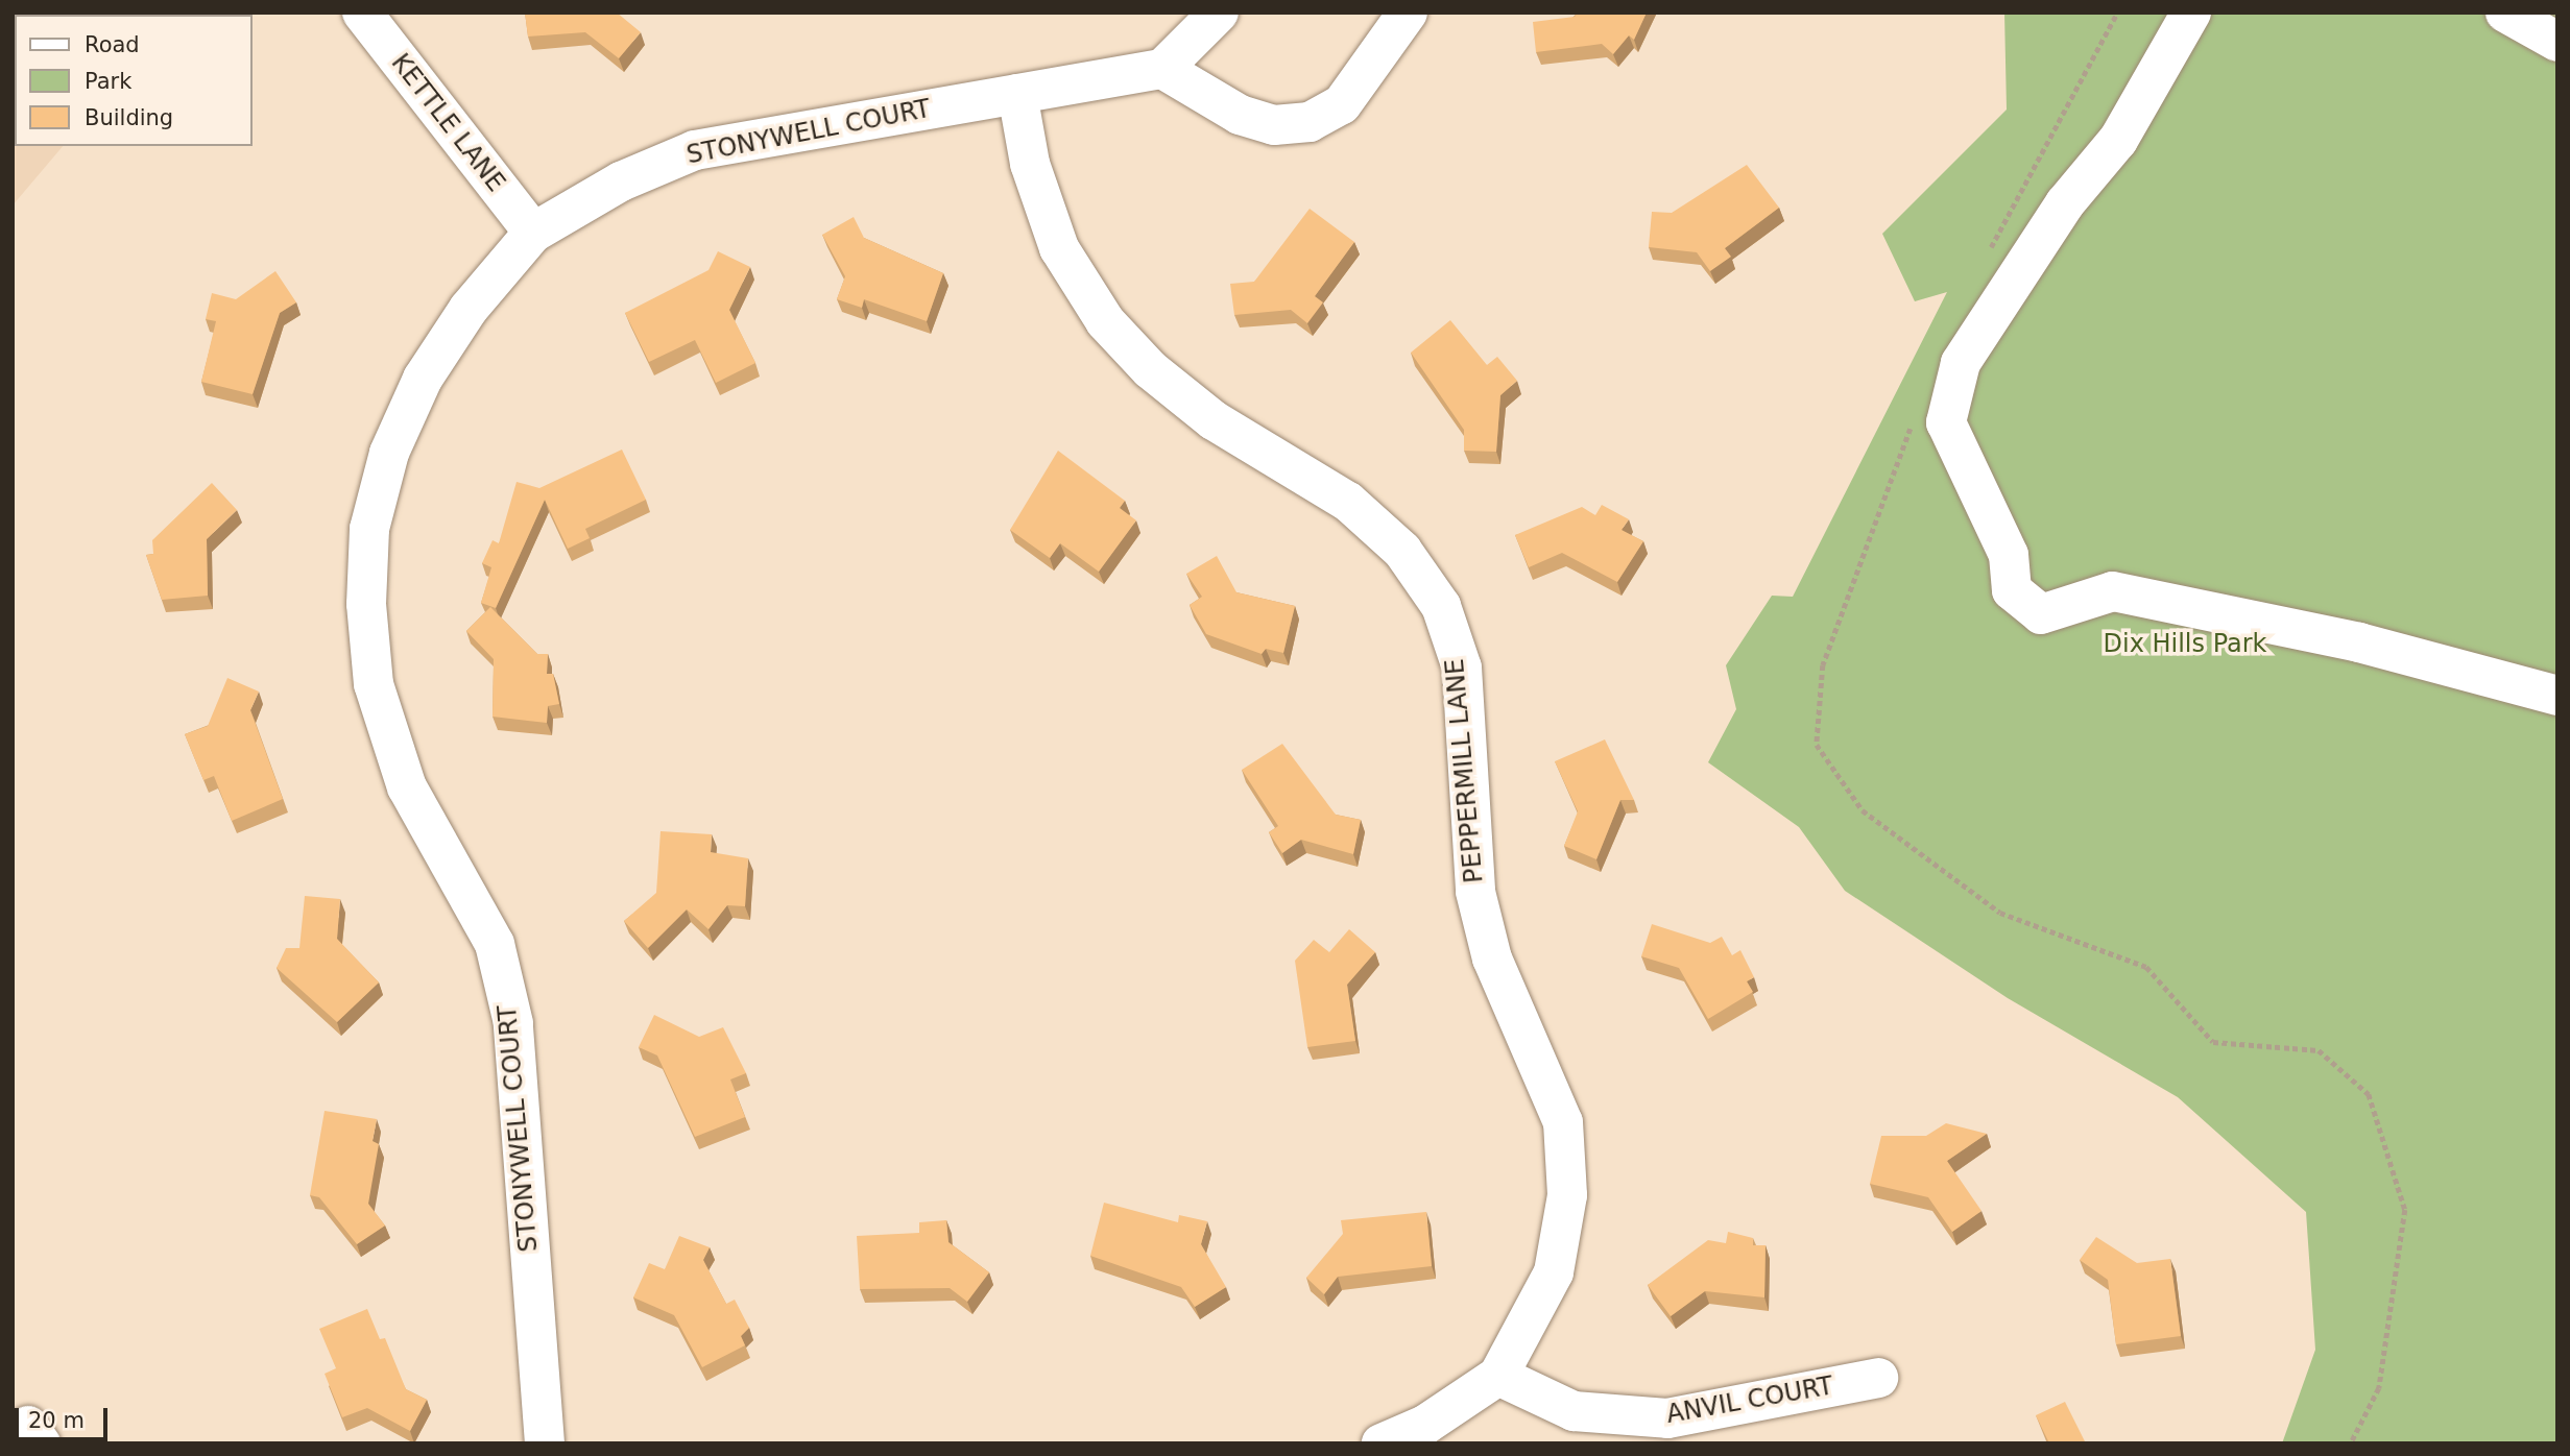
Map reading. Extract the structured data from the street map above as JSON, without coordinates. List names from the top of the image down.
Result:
{
  "streets": {
    "street": [
      "KETTLE LANE",
      "STONYWELL COURT",
      "PEPPERMILL LANE",
      "ANVIL COURT"
    ]
  },
  "crossings": [
    ["KETTLE LANE", "STONYWELL COURT"],
    ["STONYWELL COURT", "PEPPERMILL LANE"],
    ["PEPPERMILL LANE", "ANVIL COURT"]
  ],
  "parks": ["Dix Hills Park"],
  "legend": ["Road", "Park", "Building"],
  "scale_bar": "20 m"
}
